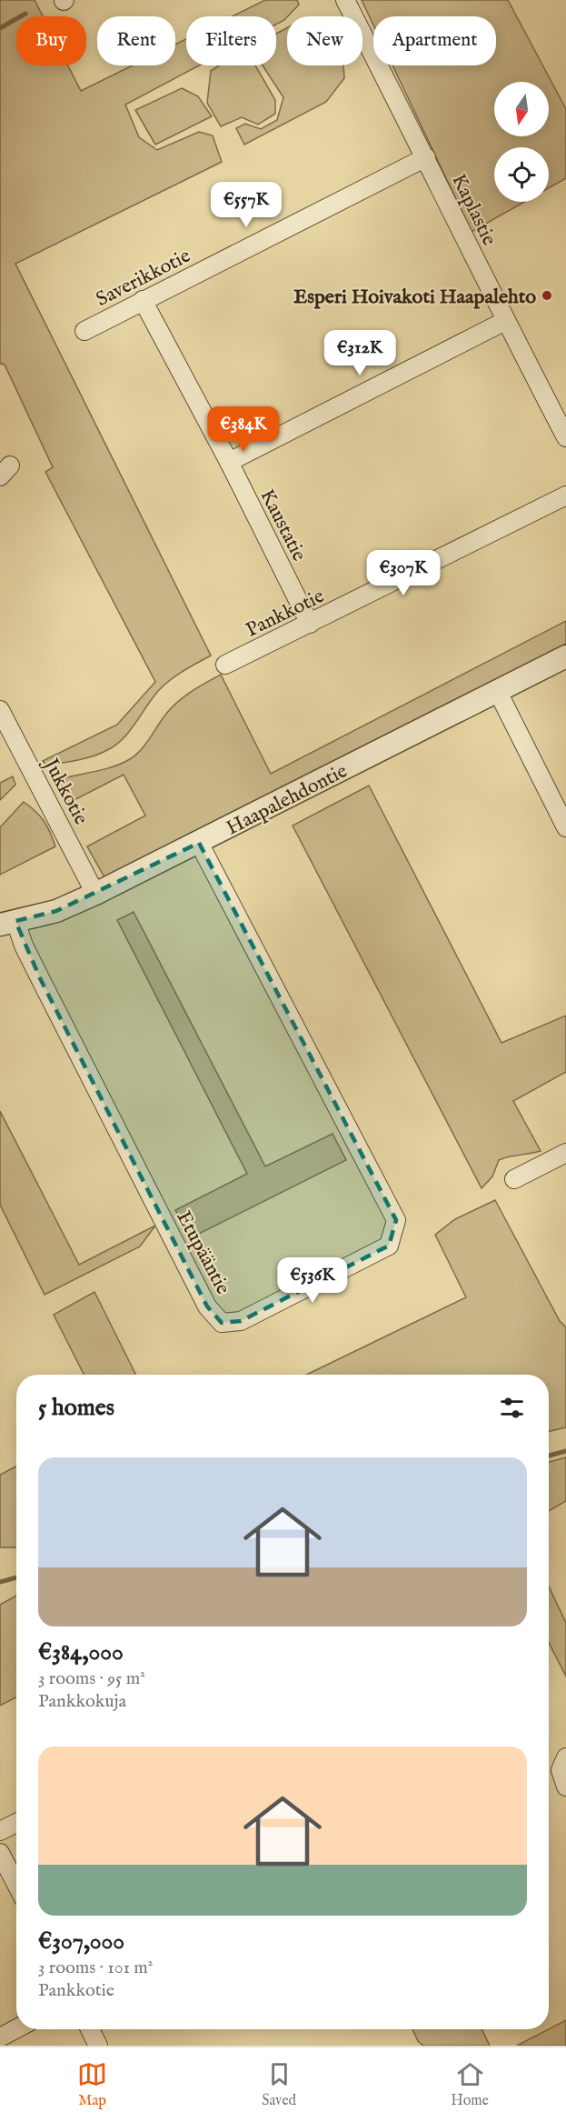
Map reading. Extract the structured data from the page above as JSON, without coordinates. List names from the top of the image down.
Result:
{
  "streets": {
    "street": [
      "Kaplastie",
      "Saverikkotie",
      "Kaustatie",
      "Pankkotie",
      "Jukkotie",
      "Haapalehdontie",
      "Etupääntie"
    ]
  },
  "crossings": [
    ["Kaplastie", "Saverikkotie"],
    ["Saverikkotie", "Kaustatie"],
    ["Kaustatie", "Pankkotie"],
    ["Jukkotie", "Haapalehdontie"],
    ["Haapalehdontie", "Etupääntie"]
  ],
  "places": ["Esperi Hoivakoti Haapalehto"],
  "north": "bottom",
  "page": {
    "chip": [
      "Buy",
      "Rent",
      "Filters",
      "New",
      "Apartment"
    ],
    "price": [
      "€557K",
      "€312K",
      "€384K",
      "€307K",
      "€536K"
    ],
    "heading": "5 homes",
    "list": [
      {
        "name": "€384,000",
        "note": "3 rooms · 95 m² · Pankkokuja"
      },
      {
        "name": "€307,000",
        "note": "3 rooms · 101 m² · Pankkotie"
      }
    ],
    "tabs": ["Map", "Saved", "Home"]
  }
}
